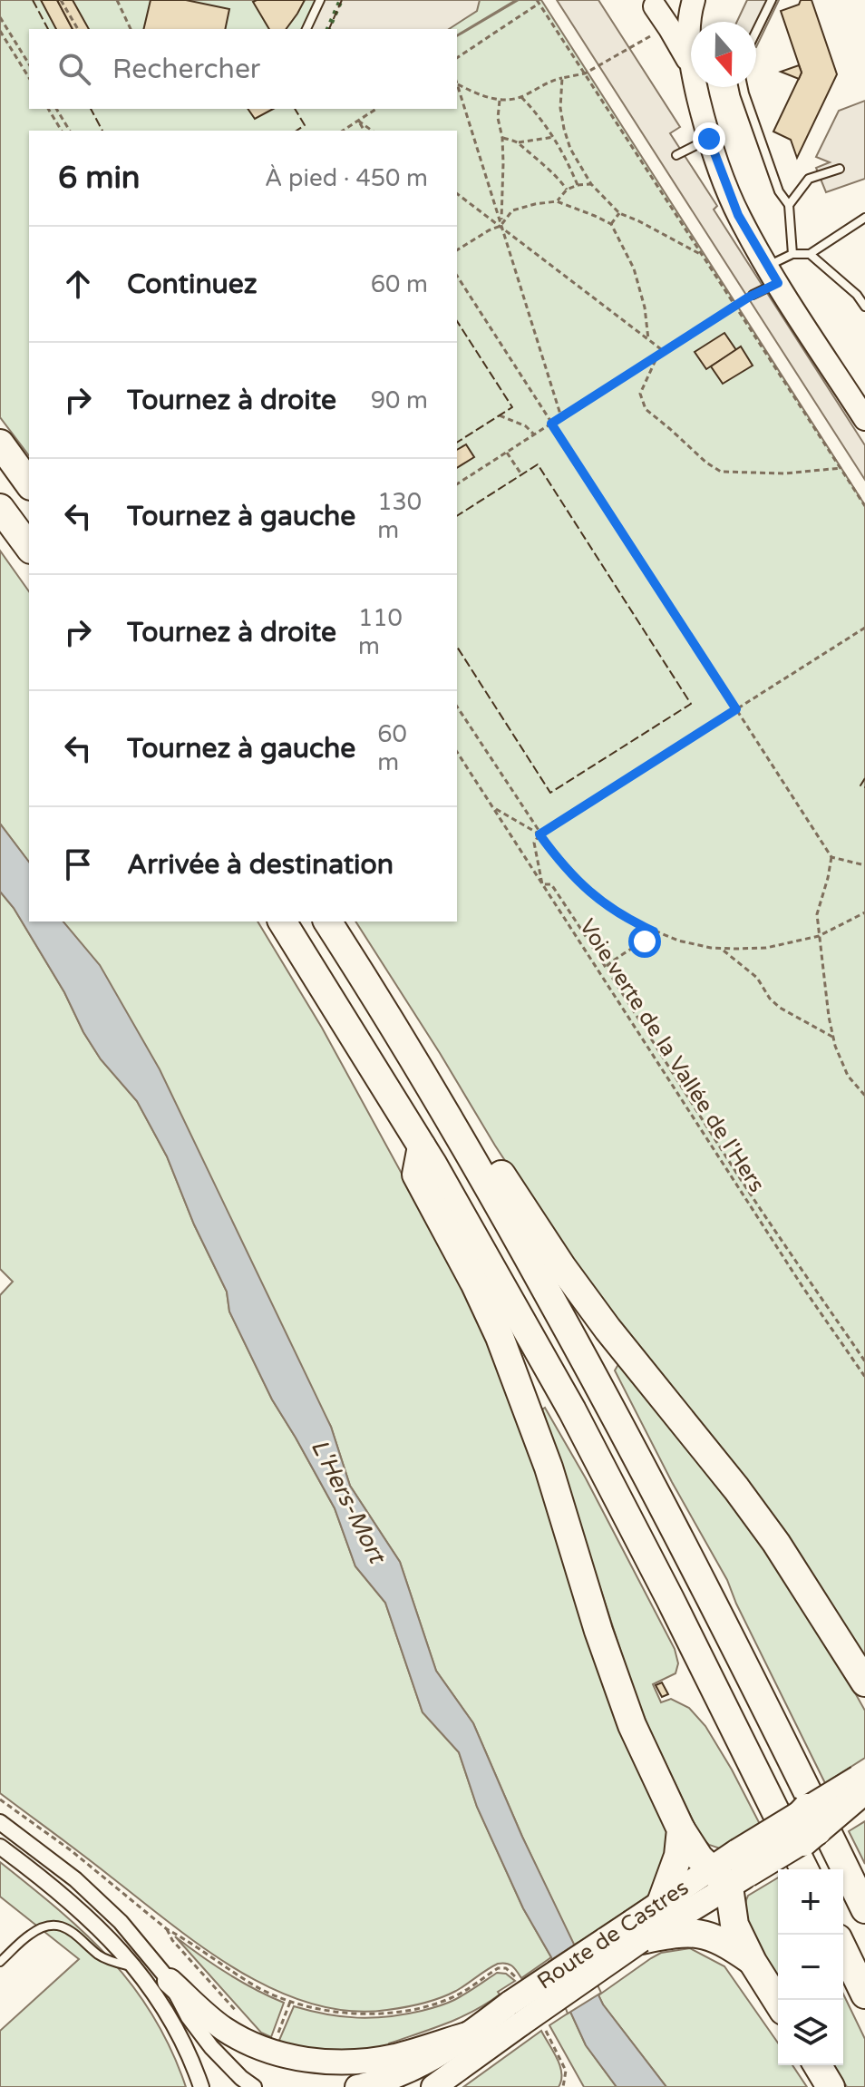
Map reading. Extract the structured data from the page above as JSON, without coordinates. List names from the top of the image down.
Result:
{
  "streets": {
    "main road": ["Route de Castres"],
    "path": ["Voie verte de la Vallée de l'Hers"]
  },
  "water": ["L'Hers-Mort"],
  "north": "bottom",
  "page": {
    "search": "Rechercher",
    "heading": ["6 min", "À pied · 450 m"],
    "list": [
      ["Continuez", "60 m"],
      ["Tournez à droite", "90 m"],
      ["Tournez à gauche", "130 m"],
      ["Tournez à droite", "110 m"],
      ["Tournez à gauche", "60 m"],
      "Arrivée à destination"
    ],
    "map_buttons": ["+", "−"]
  }
}
